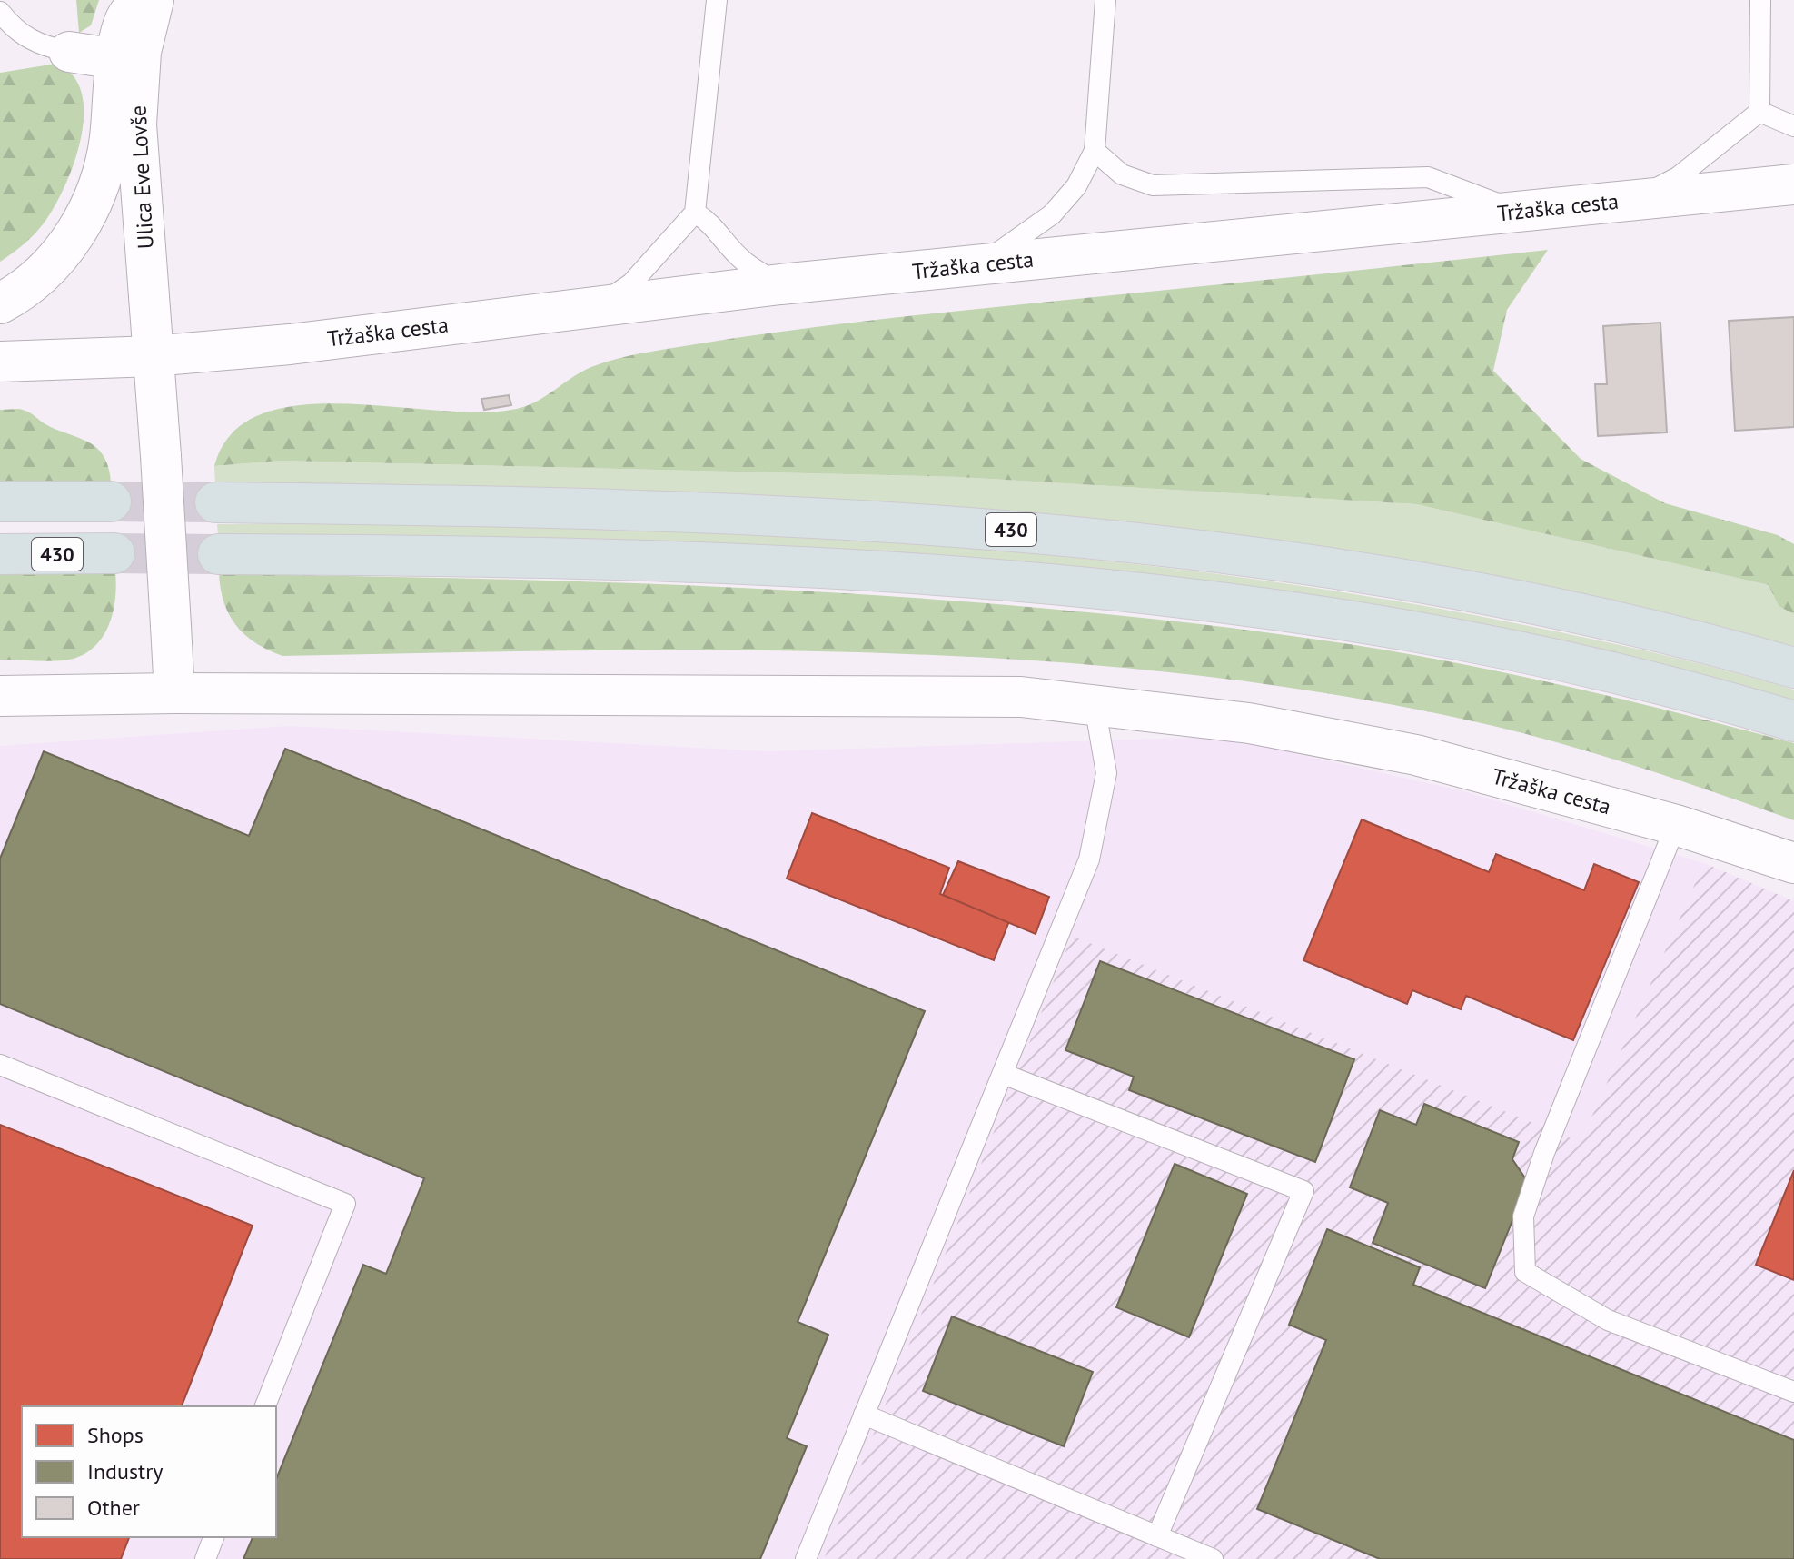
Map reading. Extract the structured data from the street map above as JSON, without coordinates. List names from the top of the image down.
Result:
{
  "streets": {
    "highway": ["430"],
    "street": ["Ulica Eve Lovše", "Tržaška cesta"]
  },
  "crossings": [
    ["Ulica Eve Lovše", "Tržaška cesta"]
  ],
  "legend": ["Shops", "Industry", "Other"]
}
